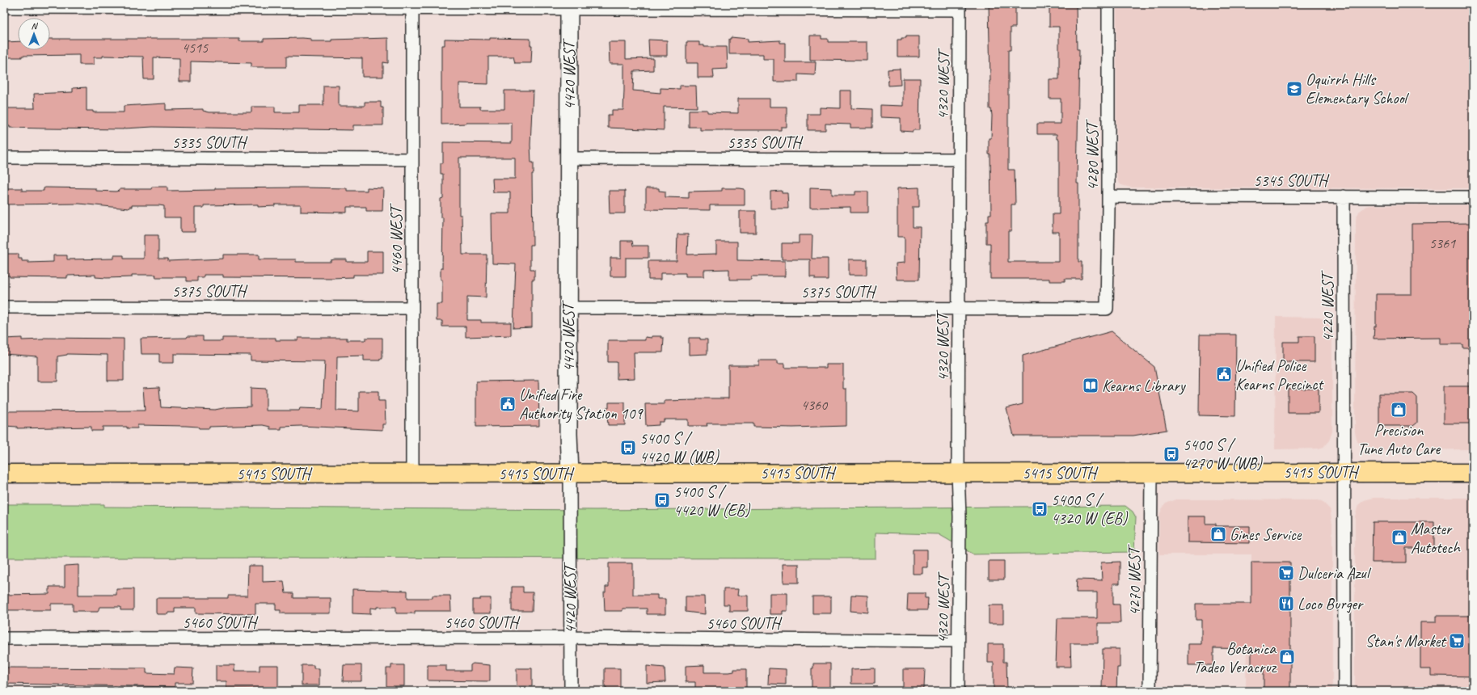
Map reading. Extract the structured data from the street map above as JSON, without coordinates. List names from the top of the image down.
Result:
{
  "streets": {
    "main road": ["5415 SOUTH"],
    "street": [
      "4420 WEST",
      "4320 WEST",
      "5335 SOUTH",
      "4280 WEST",
      "5345 SOUTH",
      "4460 WEST",
      "5375 SOUTH",
      "4220 WEST",
      "4270 WEST",
      "5460 SOUTH"
    ]
  },
  "crossings": [
    ["4420 WEST", "5335 SOUTH"],
    ["4420 WEST", "5375 SOUTH"],
    ["4420 WEST", "5415 SOUTH"],
    ["4420 WEST", "5460 SOUTH"],
    ["4320 WEST", "5335 SOUTH"],
    ["4320 WEST", "5375 SOUTH"],
    ["4320 WEST", "5415 SOUTH"],
    ["4320 WEST", "5460 SOUTH"],
    ["5335 SOUTH", "4460 WEST"],
    ["4280 WEST", "5345 SOUTH"],
    ["4280 WEST", "5375 SOUTH"],
    ["5345 SOUTH", "4220 WEST"],
    ["4460 WEST", "5375 SOUTH"],
    ["4460 WEST", "5415 SOUTH"],
    ["4220 WEST", "5415 SOUTH"],
    ["5415 SOUTH", "4270 WEST"]
  ],
  "places": {
    "school or university": ["Oquirrh Hills Elementary School"],
    "public building": ["Unified Police Kearns Precinct", "Unified Fire Authority Station 109"],
    "library": ["Kearns Library"],
    "shop": [
      "Precision Tune Auto Care",
      "Gines Service",
      "Master Autotech",
      "Botanica Tadeo Veracruz"
    ],
    "bus stop": [
      "5400 S / 4420 W (WB)",
      "5400 S / 4270 W (WB)",
      "5400 S / 4420 W (EB)",
      "5400 S / 4320 W (EB)"
    ],
    "supermarket": ["Dulceria Azul", "Stan's Market"],
    "restaurant": ["Loco Burger"]
  },
  "house_numbers": ["4515", "5361", "4360"],
  "north": "top"
}
